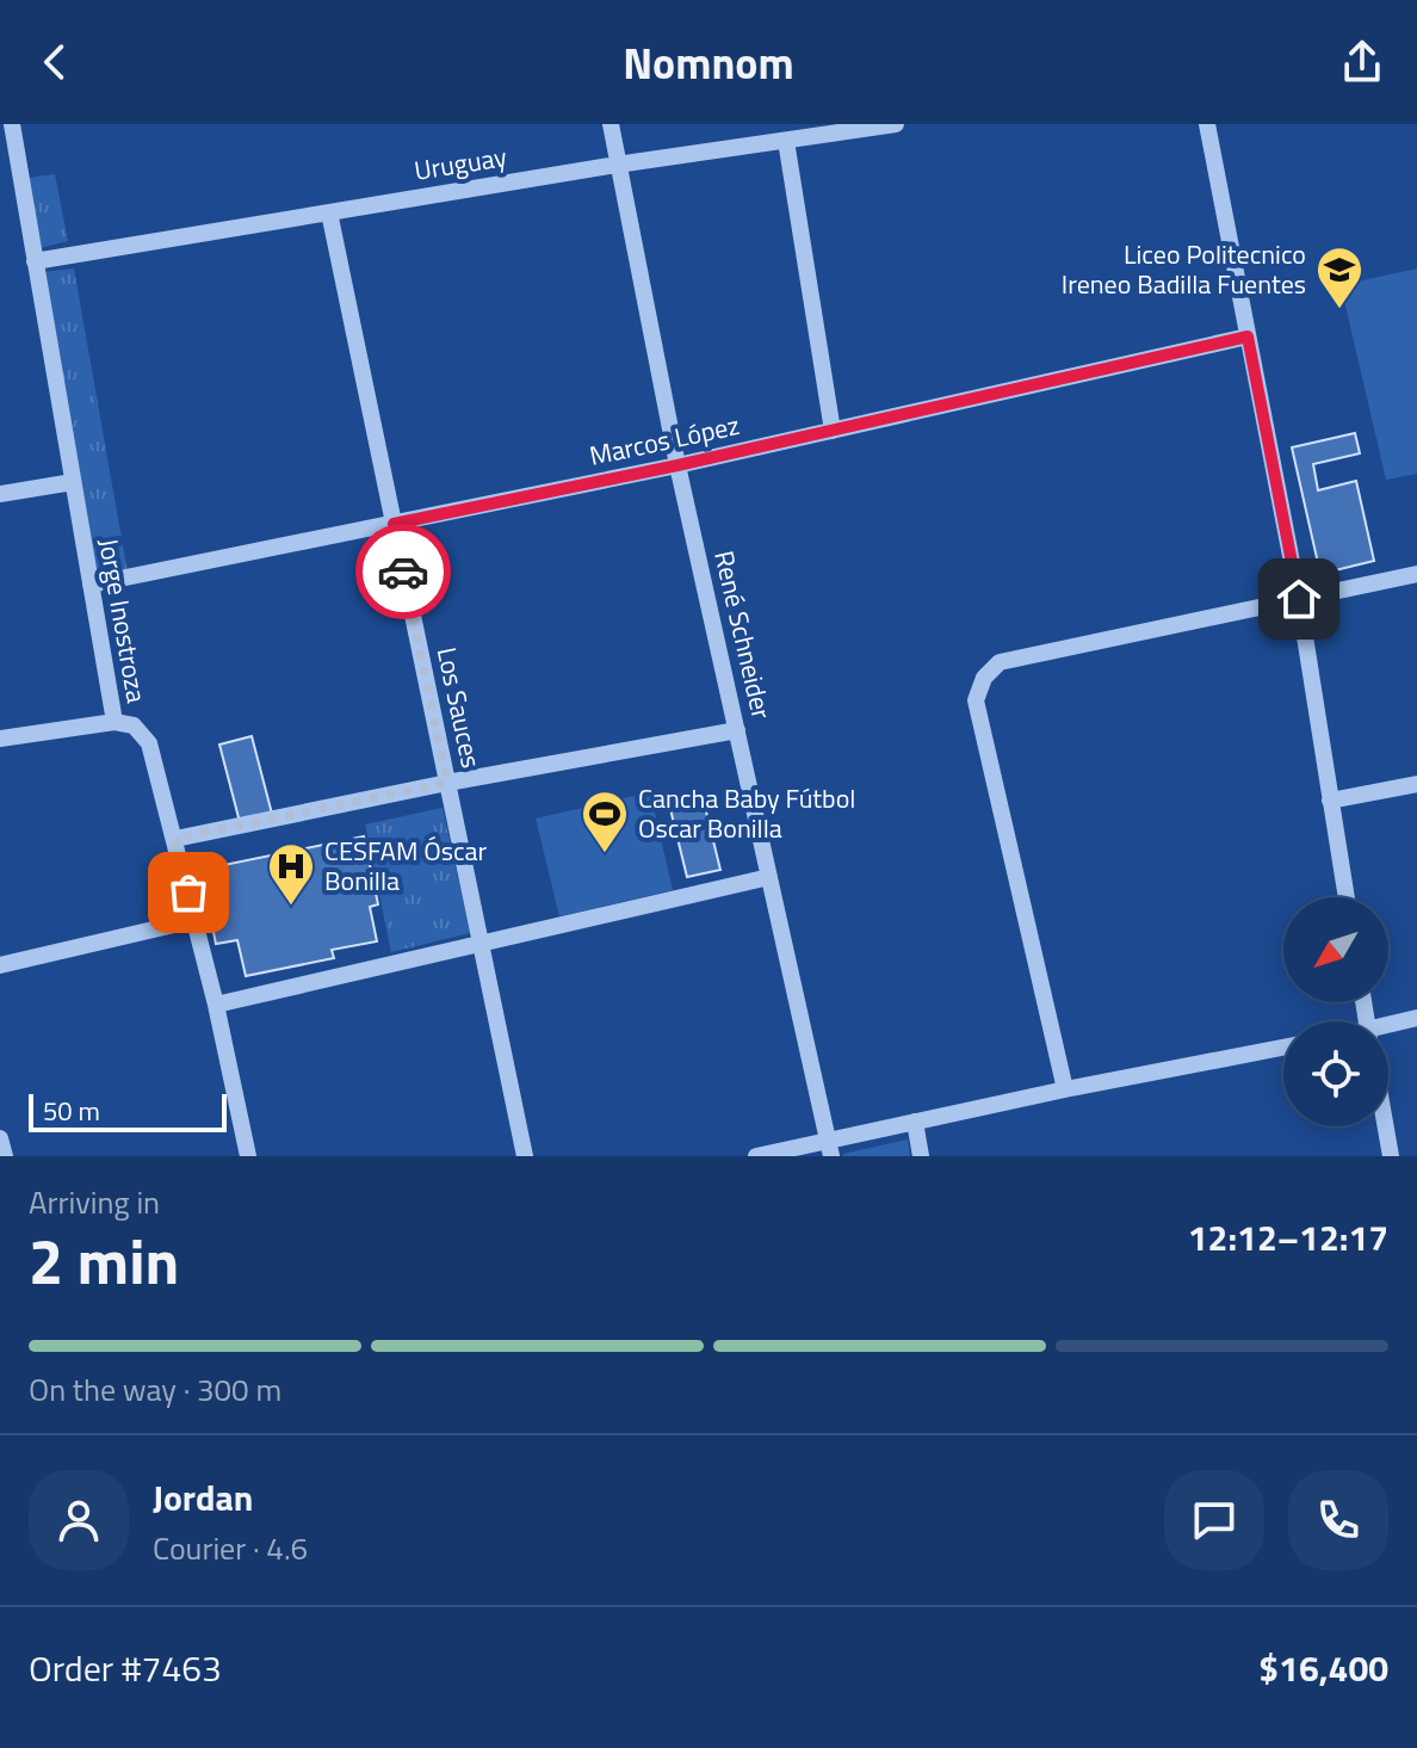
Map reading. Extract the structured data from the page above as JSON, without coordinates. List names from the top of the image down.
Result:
{
  "streets": {
    "street": [
      "Uruguay",
      "Marcos López",
      "Jorge Inostroza",
      "René Schneider",
      "Los Sauces"
    ]
  },
  "crossings": [
    ["Uruguay", "Jorge Inostroza"],
    ["Uruguay", "René Schneider"],
    ["Uruguay", "Los Sauces"],
    ["Marcos López", "Jorge Inostroza"],
    ["Marcos López", "René Schneider"],
    ["Marcos López", "Los Sauces"]
  ],
  "places": {
    "school or university": ["Liceo Politecnico Ireneo Badilla Fuentes"],
    "sports": ["Cancha Baby Fútbol Oscar Bonilla"],
    "hospital": ["CESFAM Óscar Bonilla"]
  },
  "scale_bar": "50 m",
  "north": "bottom left",
  "page": {
    "header": "Nomnom",
    "scale": "50 m",
    "heading": ["2 min", "Arriving in", "12:12–12:17"],
    "panel": [
      "Jordan",
      "Courier · 4.6",
      "Order #7463",
      "$16,400"
    ],
    "bar": "On the way · 300 m"
  }
}
